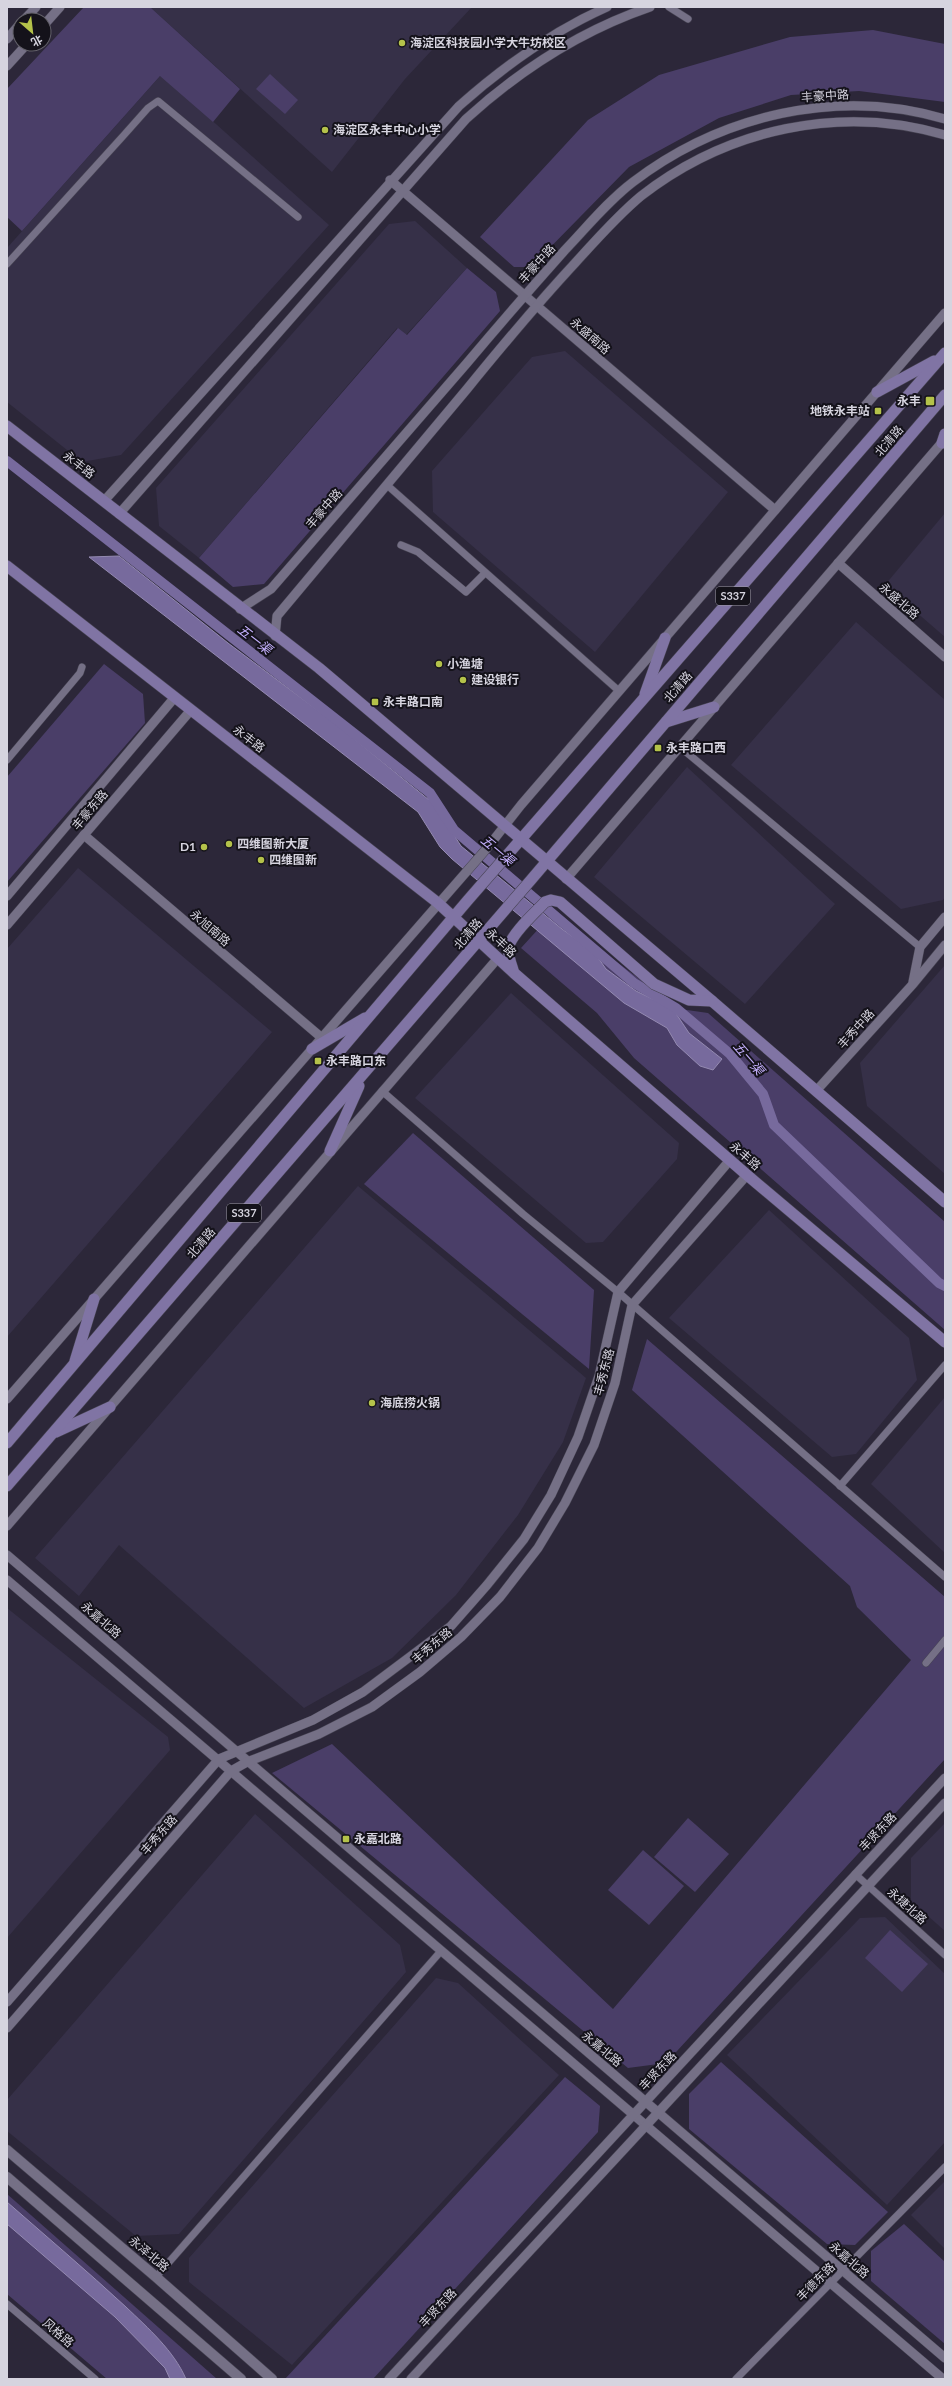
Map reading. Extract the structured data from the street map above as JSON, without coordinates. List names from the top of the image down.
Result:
{
  "streets": {
    "main road": [
      "北清路",
      "永丰路",
      "S337",
      "永泽北路"
    ],
    "street": [
      "丰豪中路",
      "永盛南路",
      "永盛北路",
      "丰豪东路",
      "永旭南路",
      "丰秀中路",
      "丰秀东路",
      "永嘉北路",
      "丰贤东路",
      "永捷北路",
      "丰德东路",
      "风格路"
    ]
  },
  "crossings": [
    ["丰豪中路", "永盛南路"],
    ["丰豪中路", "永丰路"],
    ["北清路", "永丰路"],
    ["永丰路", "丰豪东路"],
    ["永丰路", "丰秀中路"],
    ["永丰路", "丰秀东路"],
    ["丰豪东路", "永旭南路"],
    ["丰秀东路", "永嘉北路"],
    ["永嘉北路", "丰贤东路"],
    ["永嘉北路", "丰德东路"],
    ["丰贤东路", "永捷北路"]
  ],
  "water": ["五一渠"],
  "places": {
    "other": [
      "海淀区科技园小学大牛坊校区",
      "海淀区永丰中心小学",
      "小渔塘",
      "建设银行",
      "四维图新大厦",
      "D1",
      "四维图新",
      "海底捞火锅"
    ],
    "transit": [
      "永丰",
      "地铁永丰站",
      "永丰路口南",
      "永丰路口西",
      "永丰路口东",
      "永嘉北路"
    ]
  },
  "north": "bottom right"
}
